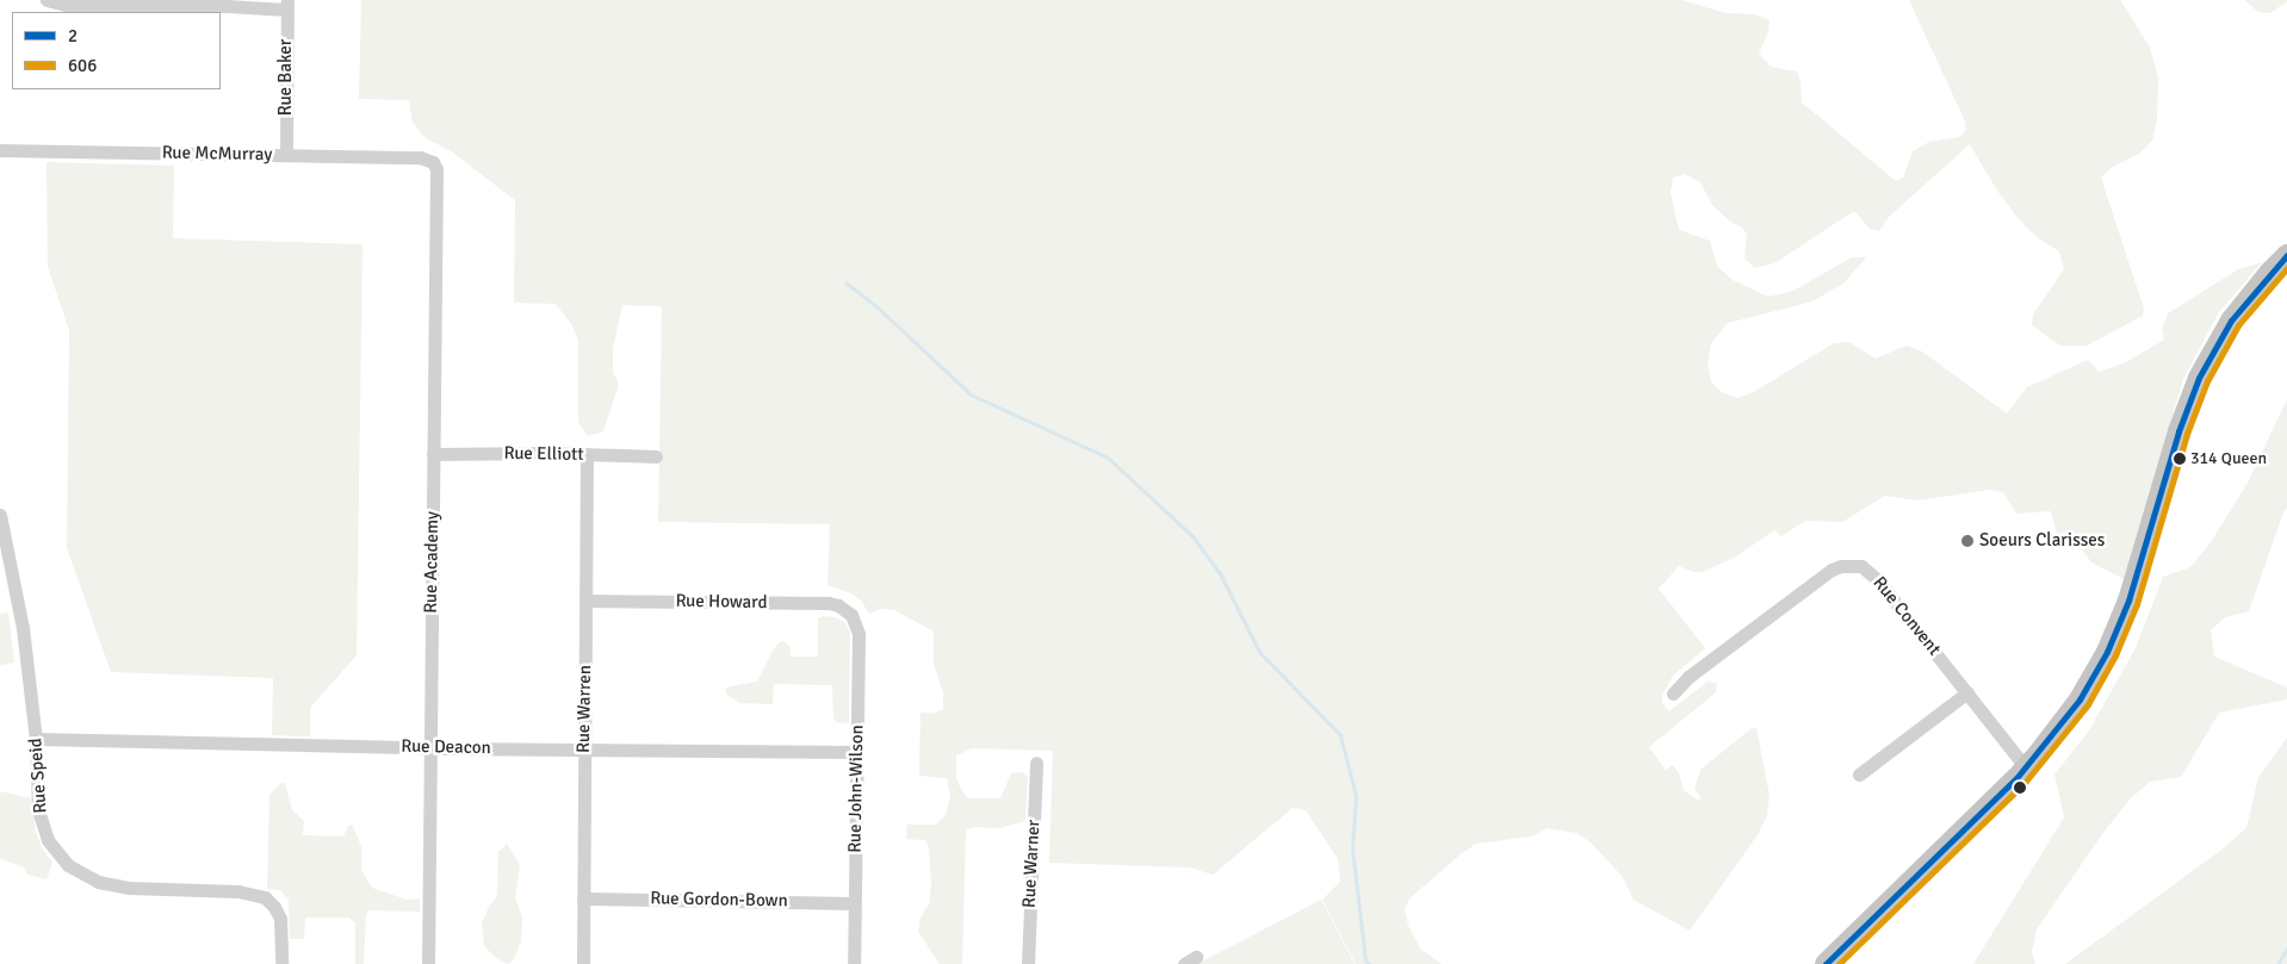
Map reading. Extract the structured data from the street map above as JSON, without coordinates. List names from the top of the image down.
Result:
{
  "streets": {
    "street": [
      "Rue Baker",
      "Rue McMurray",
      "Rue Elliott",
      "Rue Academy",
      "Rue Howard",
      "Rue Convent",
      "Rue Warren",
      "Rue Deacon",
      "Rue Speid",
      "Rue John-Wilson",
      "Rue Warner",
      "Rue Gordon-Bown"
    ]
  },
  "crossings": [
    ["Rue Baker", "Rue McMurray"],
    ["Rue McMurray", "Rue Academy"],
    ["Rue Elliott", "Rue Academy"],
    ["Rue Elliott", "Rue Warren"],
    ["Rue Academy", "Rue Deacon"],
    ["Rue Howard", "Rue Warren"],
    ["Rue Howard", "Rue John-Wilson"],
    ["Rue Warren", "Rue Deacon"],
    ["Rue Warren", "Rue Gordon-Bown"],
    ["Rue Deacon", "Rue Speid"],
    ["Rue Deacon", "Rue John-Wilson"],
    ["Rue John-Wilson", "Rue Gordon-Bown"]
  ],
  "places": ["314 Queen", "Soeurs Clarisses"],
  "lines": ["transit line 2", "transit line 606"],
  "legend": ["2", "606"]
}
